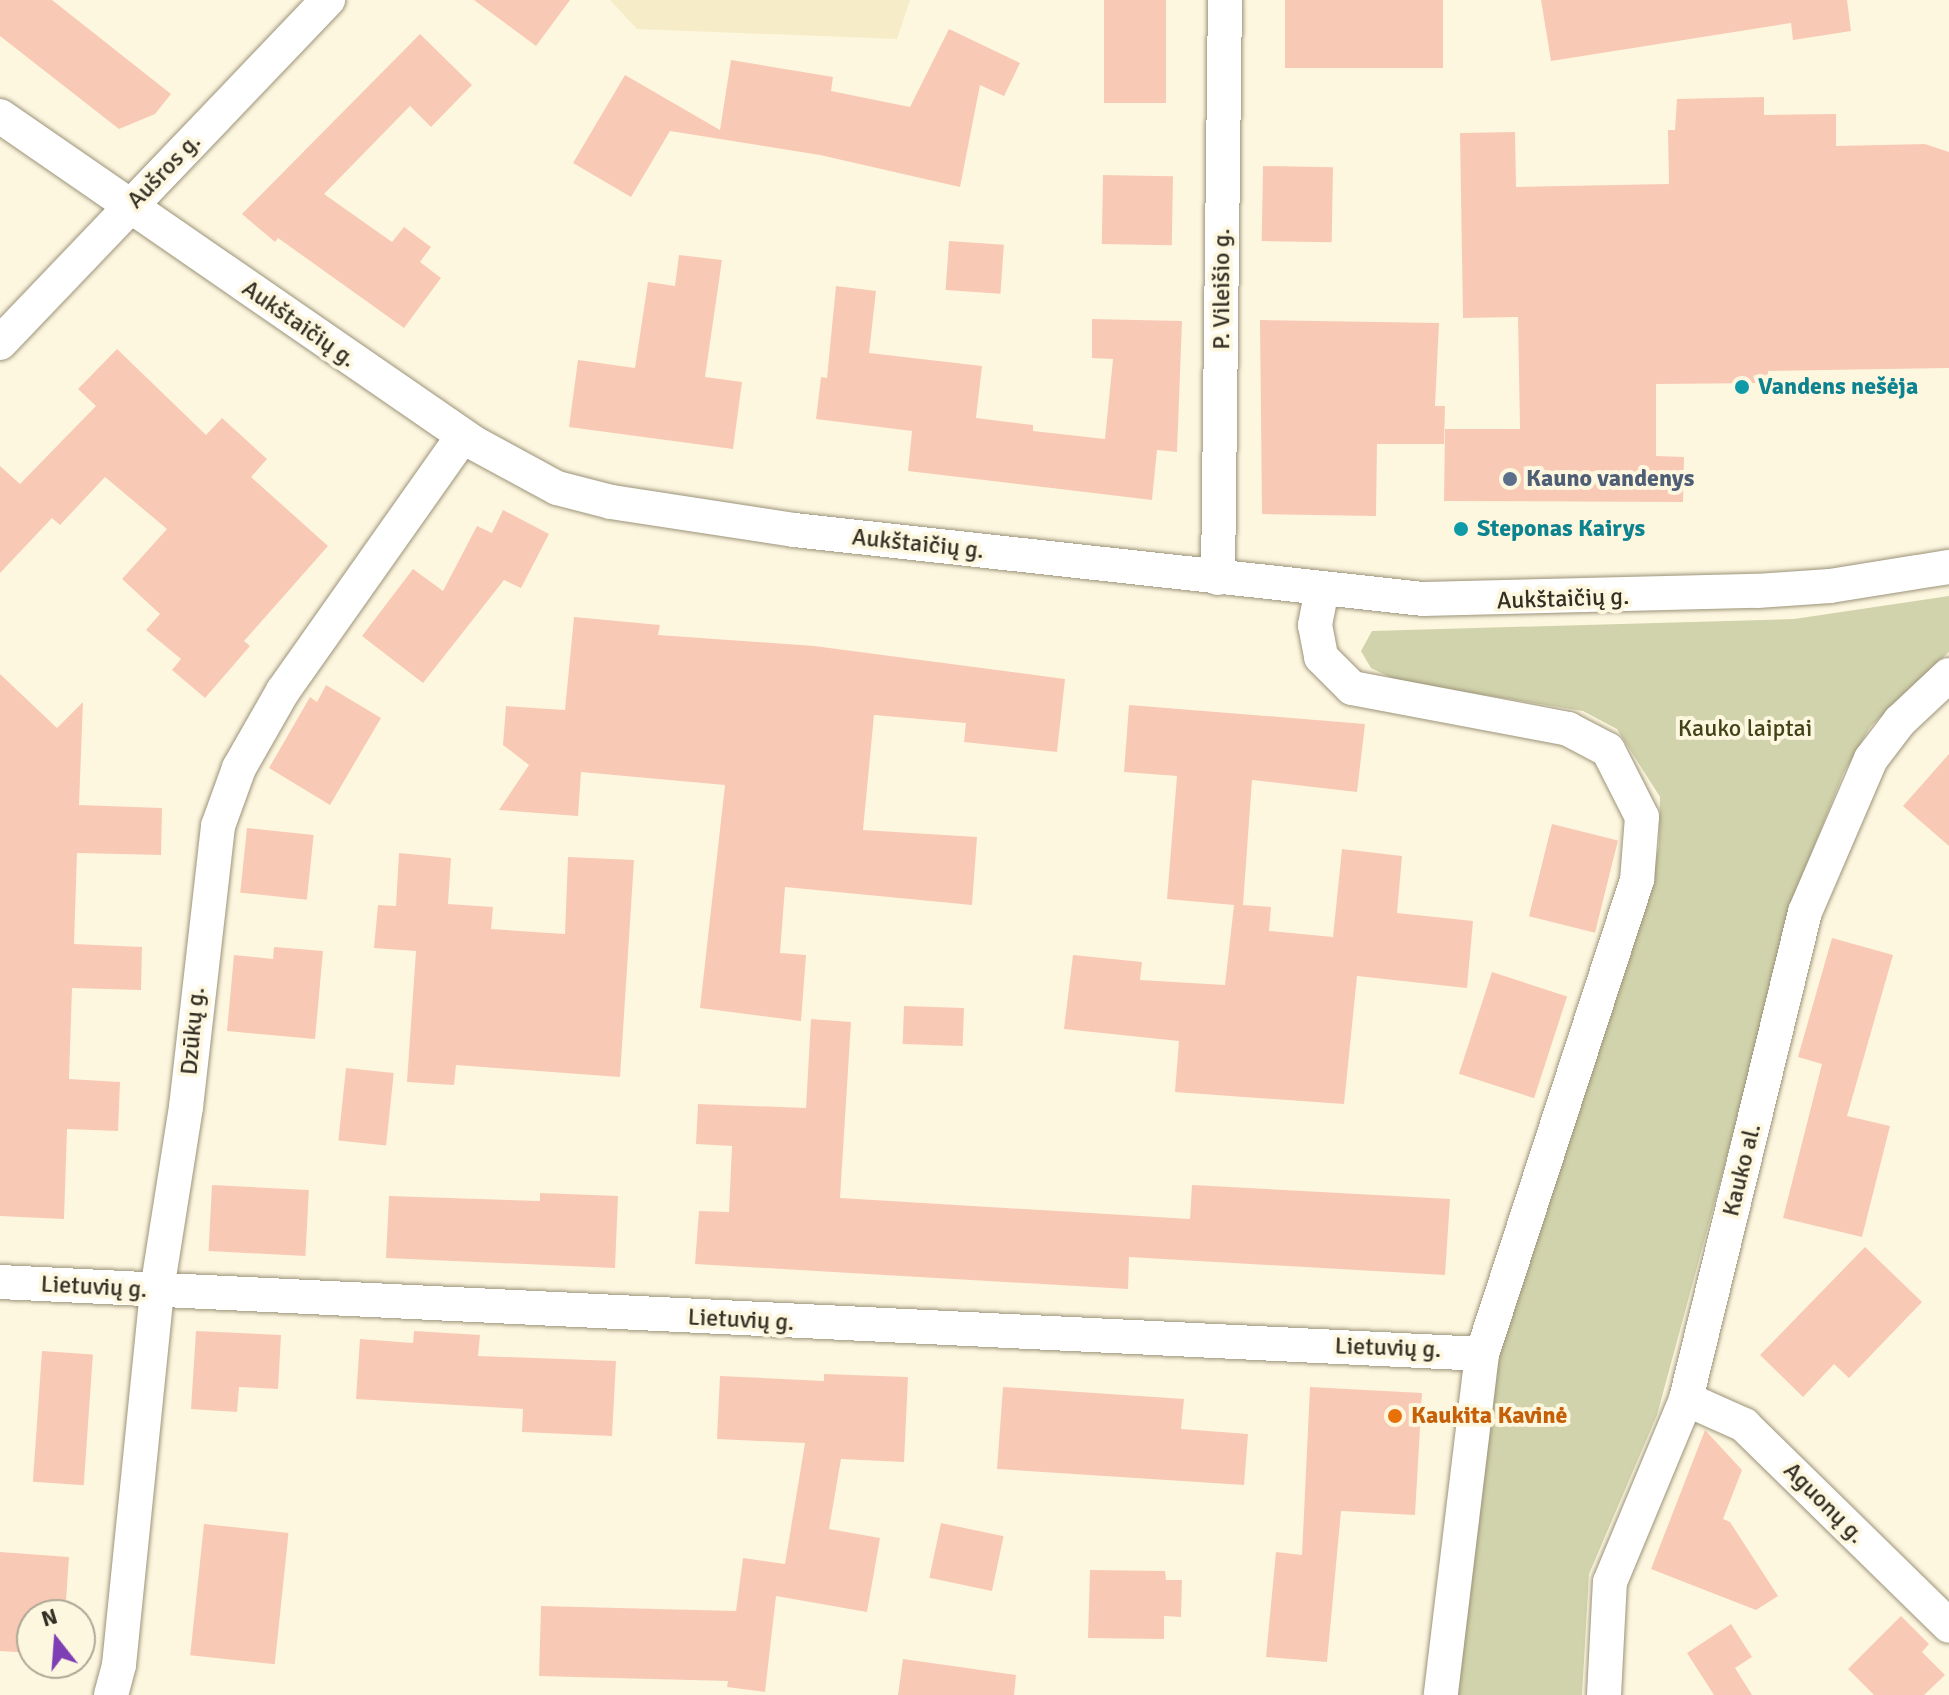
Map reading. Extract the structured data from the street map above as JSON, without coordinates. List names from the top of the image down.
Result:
{
  "streets": {
    "street": [
      "Aušros g.",
      "P. Vileišio g.",
      "Aukštaičių g.",
      "Dzūkų g.",
      "Kauko al.",
      "Lietuvių g.",
      "Aguonų g."
    ]
  },
  "crossings": [
    ["Aušros g.", "Aukštaičių g."],
    ["P. Vileišio g.", "Aukštaičių g."],
    ["Aukštaičių g.", "Dzūkų g."],
    ["Dzūkų g.", "Lietuvių g."],
    ["Kauko al.", "Aguonų g."]
  ],
  "parks": ["Kauko laiptai"],
  "places": [
    "Vandens nešėja",
    "Kauno vandenys",
    "Steponas Kairys",
    "Kaukita Kavinė"
  ],
  "north": "top"
}
